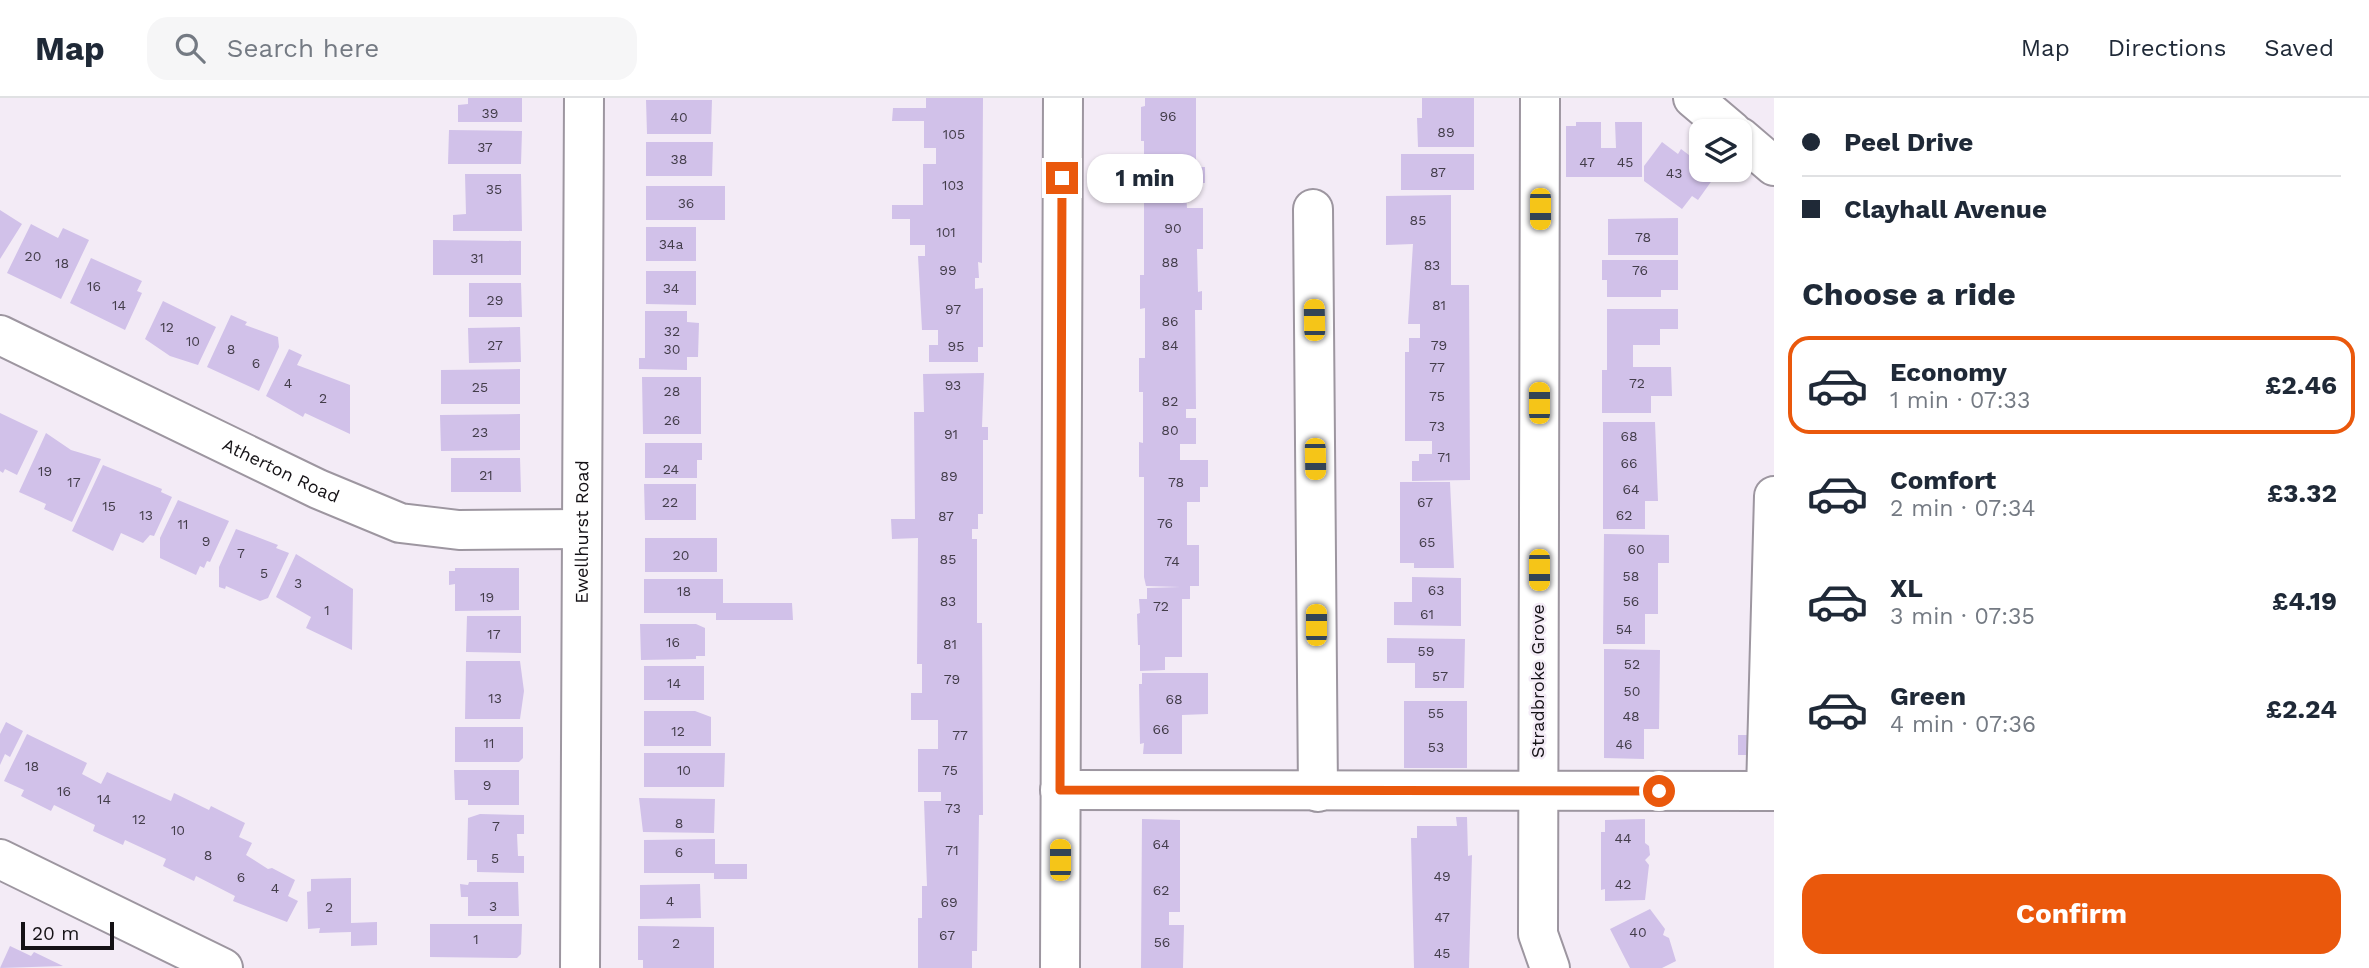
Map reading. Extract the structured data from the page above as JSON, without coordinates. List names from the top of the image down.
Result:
{
  "streets": {
    "street": ["Atherton Road", "Ewellhurst Road", "Stradbroke Grove"]
  },
  "crossings": [
    ["Atherton Road", "Ewellhurst Road"]
  ],
  "house_numbers": [
    "39",
    "96",
    "40",
    "89",
    "105",
    "37",
    "38",
    "47",
    "45",
    "87",
    "43",
    "103",
    "35",
    "36",
    "85",
    "90",
    "101",
    "78",
    "34a",
    "20",
    "31",
    "88",
    "18",
    "83",
    "99",
    "76",
    "16",
    "34",
    "29",
    "14",
    "81",
    "97",
    "86",
    "12",
    "32",
    "10",
    "27",
    "84",
    "79",
    "95",
    "8",
    "30",
    "6",
    "77",
    "4",
    "72",
    "93",
    "25",
    "28",
    "75",
    "2",
    "82",
    "26",
    "73",
    "80",
    "23",
    "91",
    "68",
    "71",
    "66",
    "24",
    "19",
    "21",
    "89",
    "17",
    "78",
    "64",
    "22",
    "67",
    "15",
    "13",
    "62",
    "87",
    "76",
    "11",
    "9",
    "65",
    "60",
    "7",
    "20",
    "85",
    "74",
    "5",
    "58",
    "3",
    "63",
    "18",
    "19",
    "83",
    "56",
    "72",
    "1",
    "61",
    "54",
    "17",
    "16",
    "81",
    "59",
    "52",
    "57",
    "79",
    "14",
    "50",
    "13",
    "68",
    "55",
    "48",
    "66",
    "12",
    "77",
    "11",
    "46",
    "53",
    "18",
    "10",
    "75",
    "9",
    "16",
    "14",
    "73",
    "12",
    "8",
    "7",
    "10",
    "44",
    "64",
    "71",
    "6",
    "8",
    "5",
    "49",
    "6",
    "42",
    "4",
    "62",
    "4",
    "69",
    "3",
    "2",
    "47",
    "40",
    "67",
    "1",
    "56",
    "2",
    "45"
  ],
  "scale_bar": "20 m",
  "page": {
    "header": "Map",
    "search": "Search here",
    "nav": ["Map", "Directions", "Saved"],
    "banner": ["Peel Drive", "Clayhall Avenue"],
    "bubble": "1 min",
    "heading": "Choose a ride",
    "list": [
      {
        "name": "Economy",
        "note": "1 min · 07:33",
        "value": "£2.46"
      },
      {
        "name": "Comfort",
        "note": "2 min · 07:34",
        "value": "£3.32"
      },
      {
        "name": "XL",
        "note": "3 min · 07:35",
        "value": "£4.19"
      },
      {
        "name": "Green",
        "note": "4 min · 07:36",
        "value": "£2.24"
      }
    ],
    "buttons": "Confirm",
    "scale": "20 m"
  }
}
